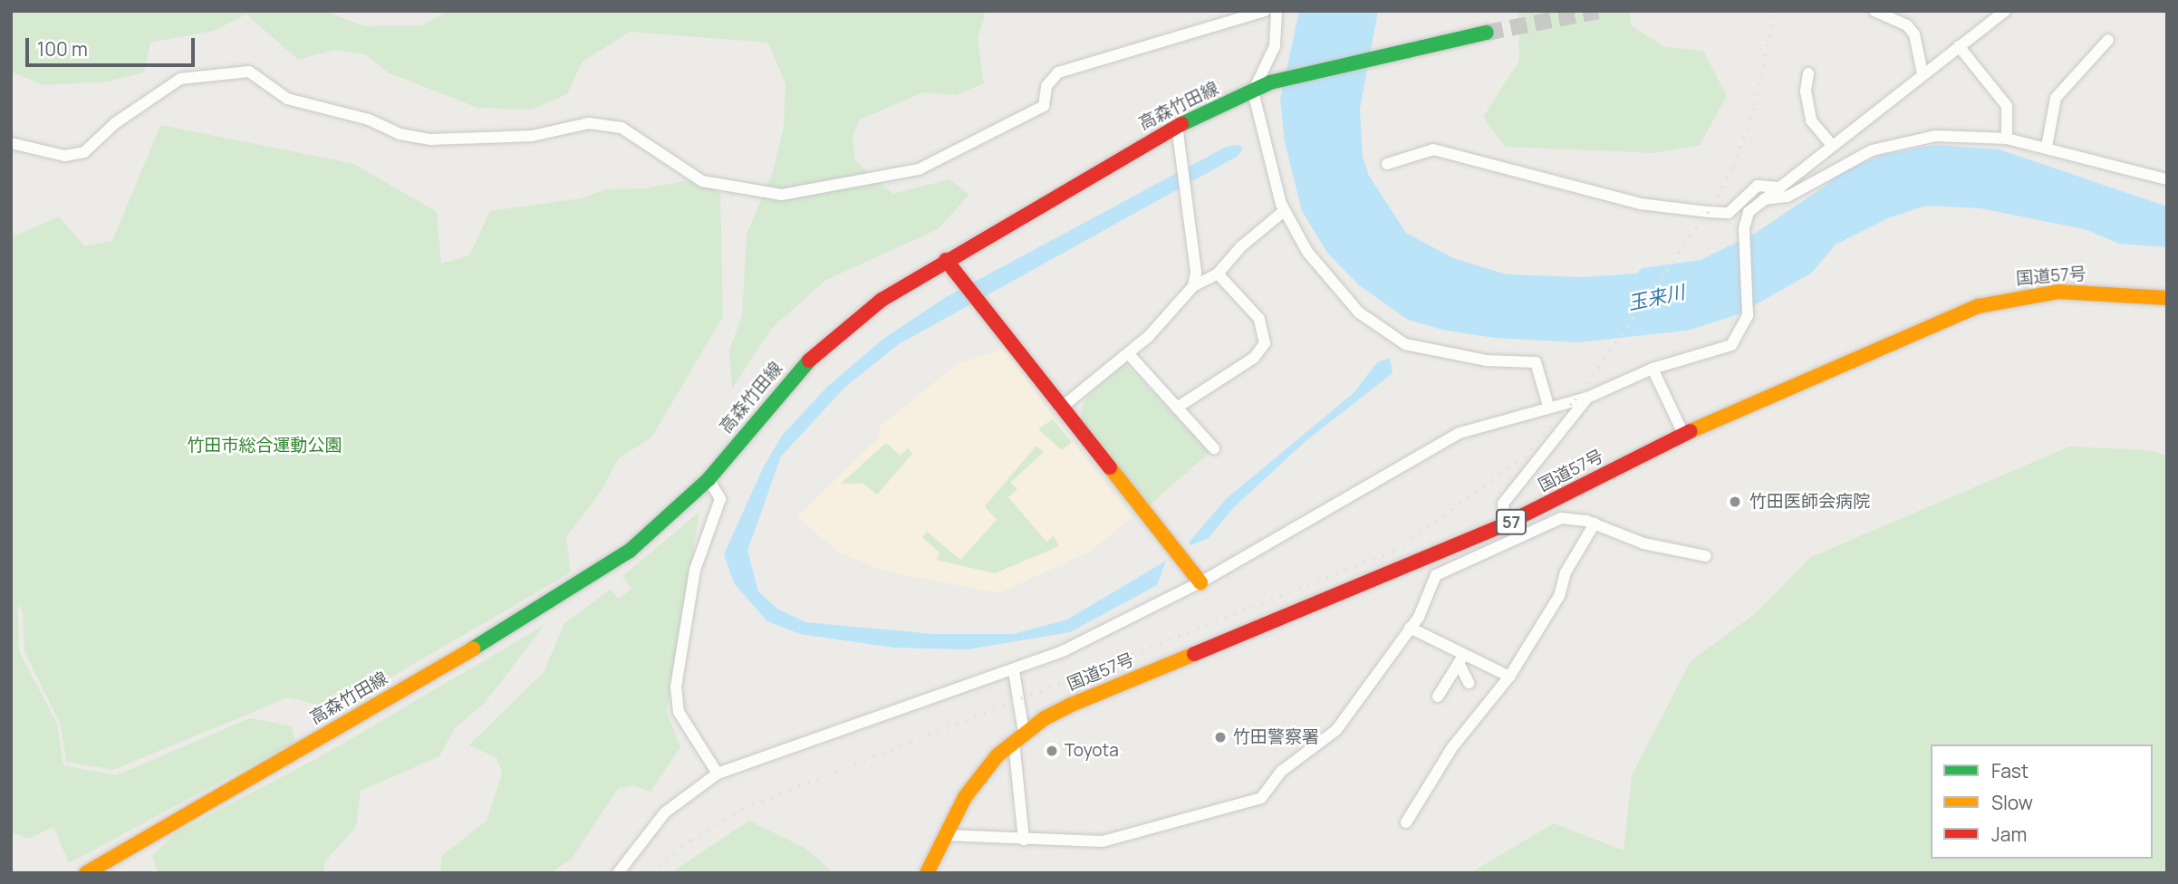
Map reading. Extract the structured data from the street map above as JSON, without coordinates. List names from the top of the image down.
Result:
{
  "streets": {
    "main road": ["高森竹田線", "国道57号", "57"]
  },
  "water": ["玉来川"],
  "parks": ["竹田市総合運動公園"],
  "places": ["竹田医師会病院", "竹田警察署", "Toyota"],
  "legend": ["Fast", "Slow", "Jam"],
  "scale_bar": "100 m"
}
